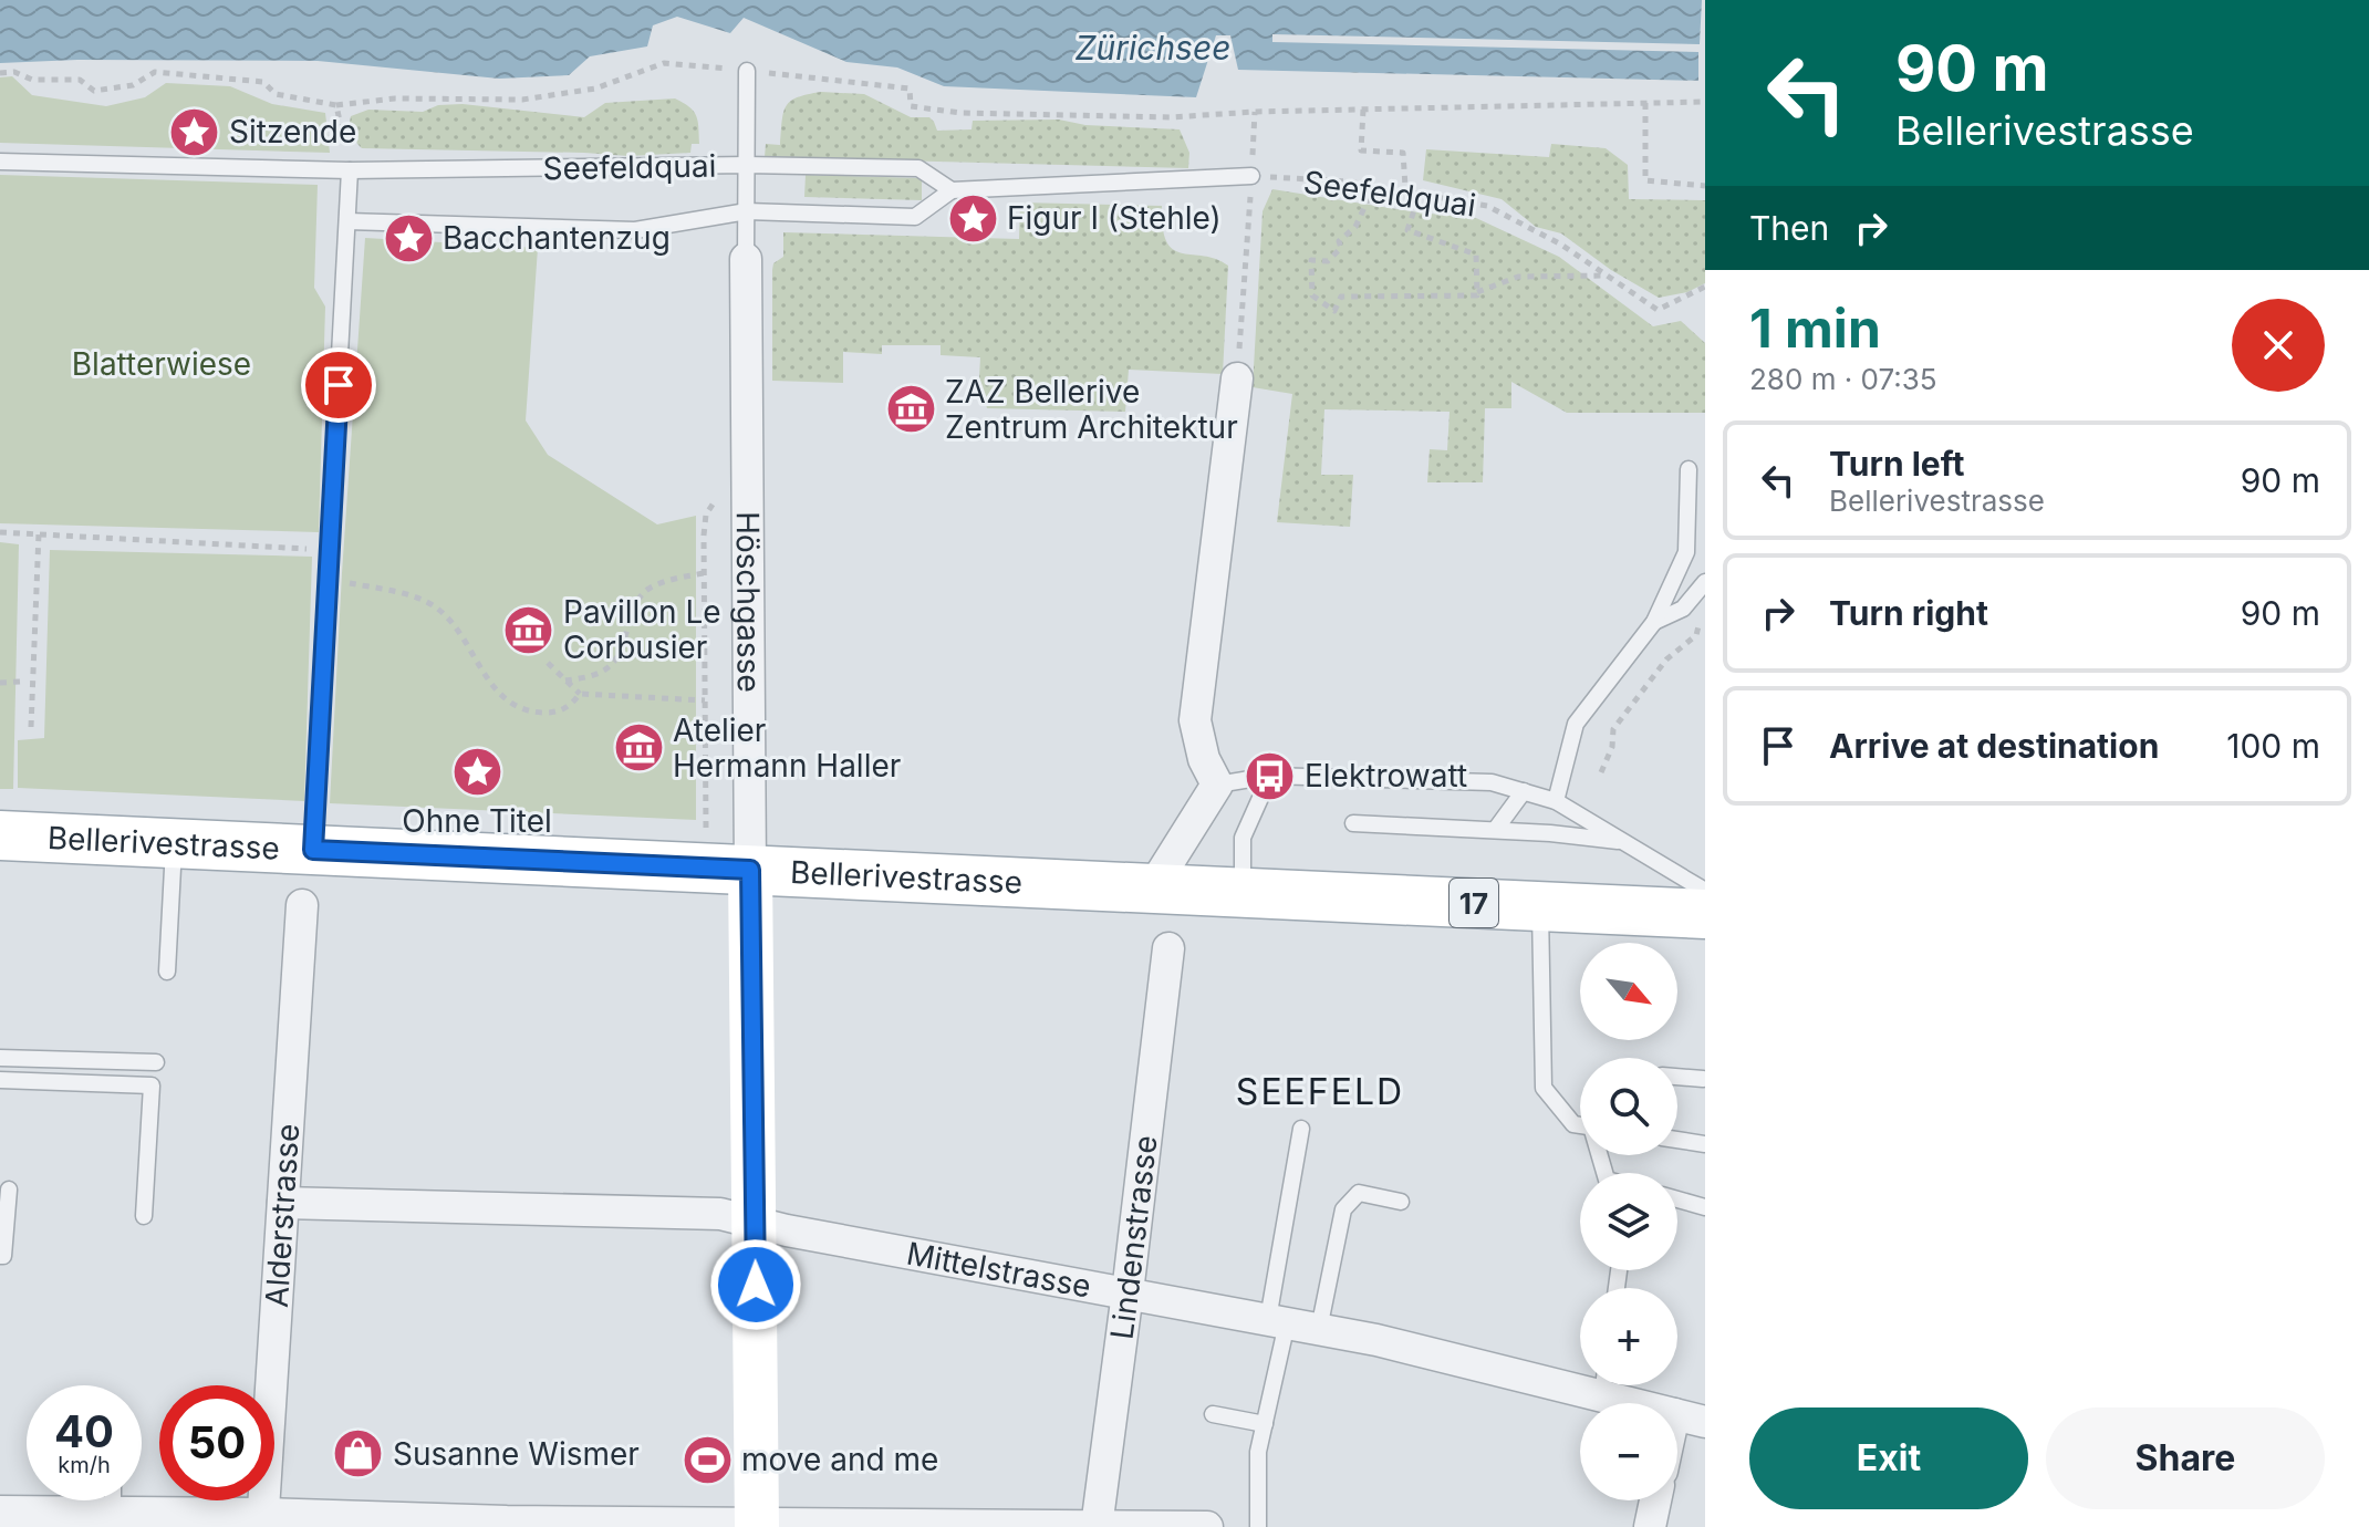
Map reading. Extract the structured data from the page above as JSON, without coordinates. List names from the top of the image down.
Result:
{
  "streets": {
    "main road": ["Höschgasse", "Bellerivestrasse", "17"],
    "street": ["Alderstrasse", "Lindenstrasse", "Mittelstrasse"],
    "lane": ["Seefeldquai"]
  },
  "crossings": [
    ["Höschgasse", "Bellerivestrasse"],
    ["Höschgasse", "Mittelstrasse"],
    ["Alderstrasse", "Mittelstrasse"],
    ["Lindenstrasse", "Mittelstrasse"]
  ],
  "districts": ["SEEFELD"],
  "water": ["Zürichsee"],
  "parks": ["Blatterwiese"],
  "places": {
    "place": [
      "Sitzende",
      "Figur I (Stehle)",
      "Bacchantenzug",
      "Ohne Titel"
    ],
    "museum": ["ZAZ Bellerive Zentrum Architektur", "Pavillon Le Corbusier", "Atelier Hermann Haller"],
    "bus stop": ["Elektrowatt"],
    "shop": ["Susanne Wismer"],
    "sports": ["move and me"]
  },
  "north": "bottom right",
  "page": {
    "turn": ["90 m", "Bellerivestrasse"],
    "then": "Then",
    "heading": ["1 min", "280 m · 07:35"],
    "list": [
      {
        "name": "Turn left",
        "note": "Bellerivestrasse",
        "value": "90 m"
      },
      {
        "name": "Turn right",
        "value": "90 m"
      },
      {
        "name": "Arrive at destination",
        "value": "100 m"
      }
    ],
    "map_buttons": ["+", "−"],
    "speed": "40 km/h",
    "limit": "50",
    "buttons": ["Exit", "Share"]
  }
}
